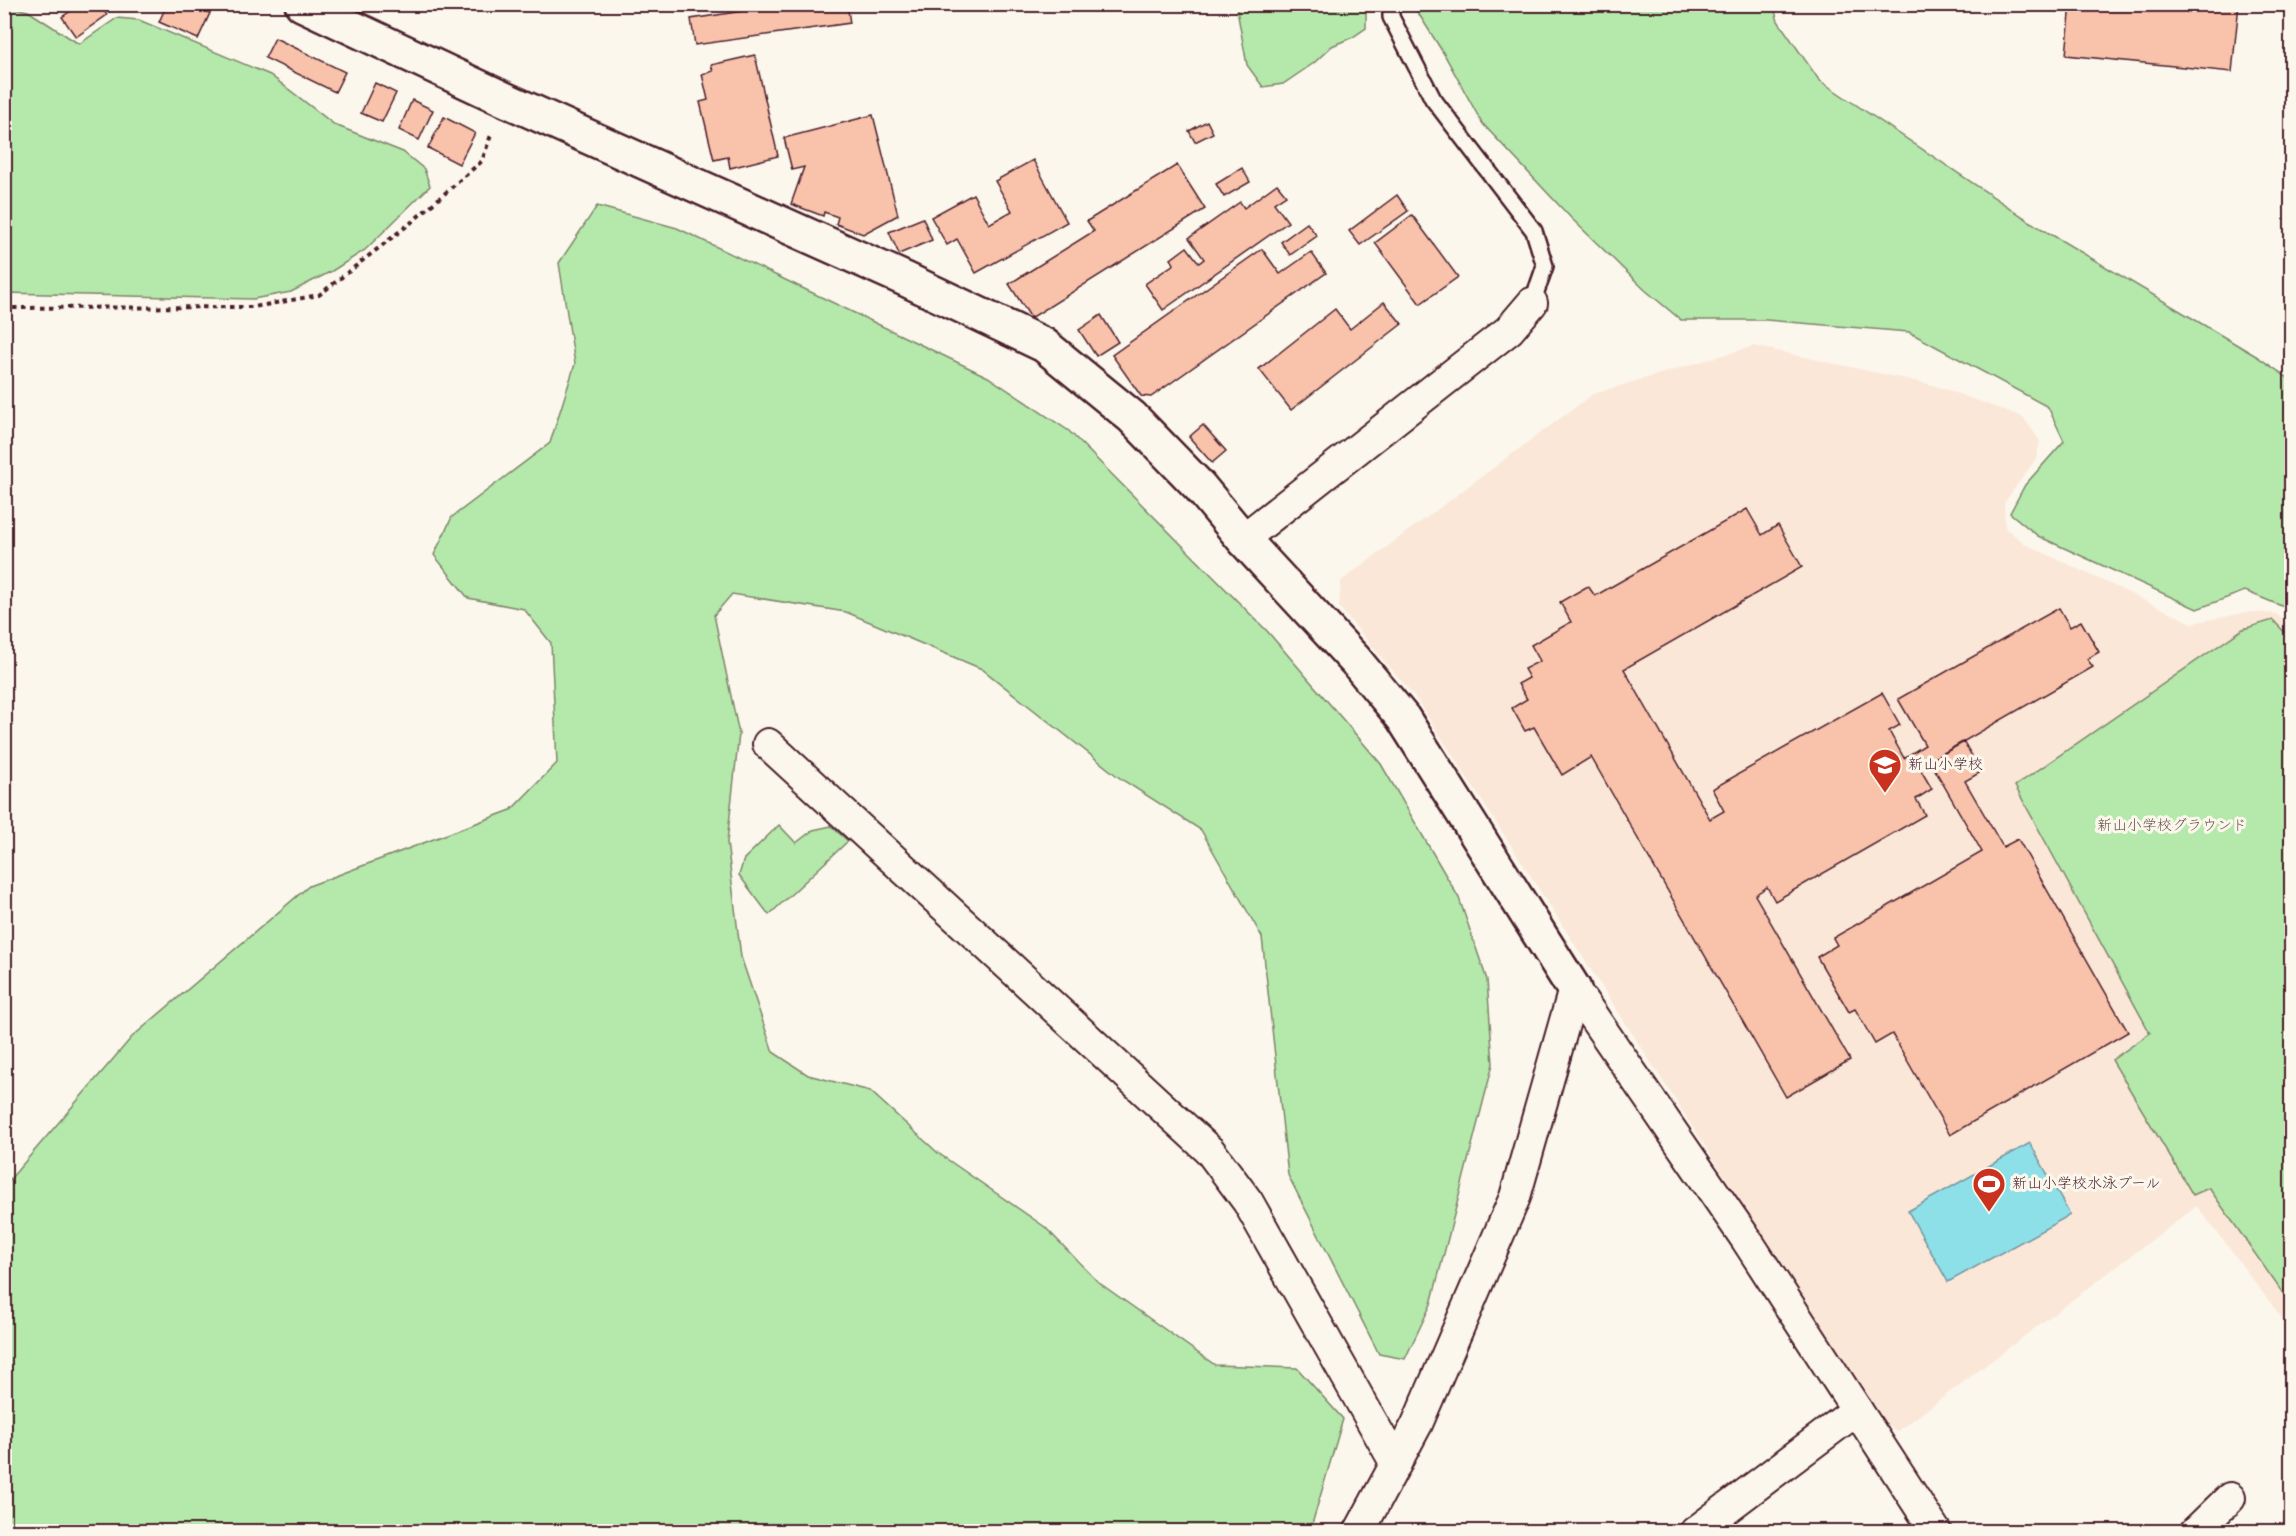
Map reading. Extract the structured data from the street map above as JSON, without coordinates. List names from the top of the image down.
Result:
{
  "parks": ["新山小学校グラウンド"],
  "places": {
    "school or university": ["新山小学校"],
    "sports": ["新山小学校水泳プール"]
  }
}
